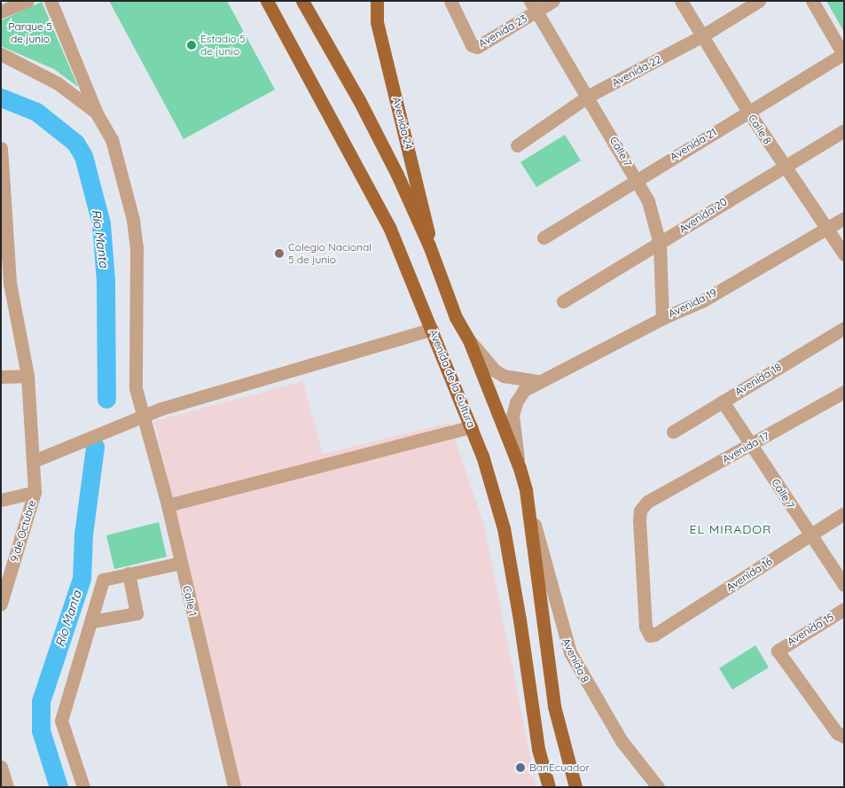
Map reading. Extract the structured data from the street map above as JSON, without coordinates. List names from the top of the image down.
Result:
{
  "streets": {
    "main road": ["Avenida 24", "Avenida de la Cultura"],
    "street": [
      "Avenida 23",
      "Avenida 22",
      "Calle 8",
      "Avenida 21",
      "Calle 7",
      "Avenida 20",
      "Avenida 19",
      "Avenida 18",
      "Avenida 17",
      "9 de Octubre",
      "Avenida 16",
      "Calle 1",
      "Avenida 15",
      "Avenida 8"
    ]
  },
  "crossings": [
    ["Avenida 23", "Calle 7"],
    ["Avenida 22", "Calle 8"],
    ["Avenida 22", "Calle 7"],
    ["Calle 8", "Avenida 21"],
    ["Calle 8", "Avenida 20"],
    ["Calle 8", "Avenida 19"],
    ["Avenida 21", "Calle 7"],
    ["Calle 7", "Avenida 20"],
    ["Calle 7", "Avenida 19"],
    ["Calle 7", "Avenida 18"],
    ["Calle 7", "Avenida 17"],
    ["Calle 7", "Avenida 16"],
    ["Avenida 17", "Avenida 16"]
  ],
  "districts": ["EL MIRADOR"],
  "water": ["Río Manta"],
  "parks": ["Parque 5 de junio"],
  "places": ["Estadio 5 de junio", "Colegio Nacional 5 de junio", "BanEcuador"]
}
